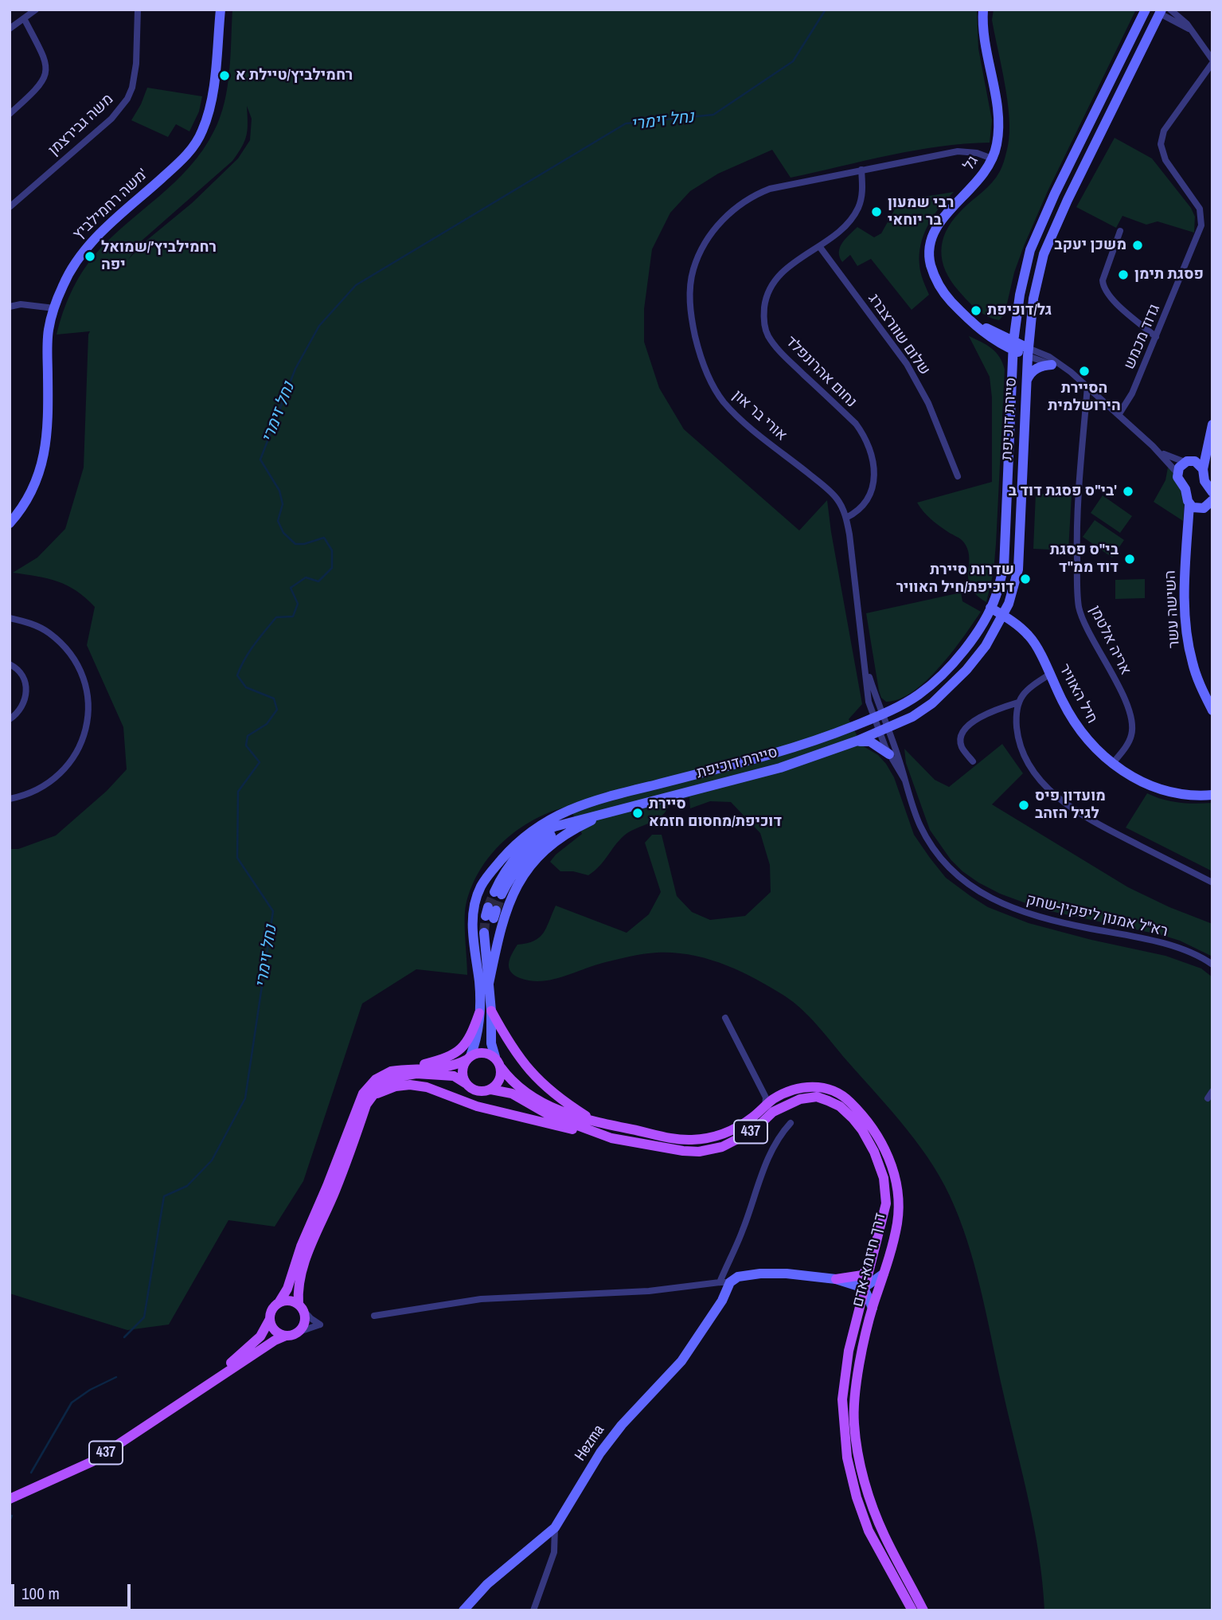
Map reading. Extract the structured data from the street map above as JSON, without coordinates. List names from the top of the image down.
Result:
{
  "streets": {
    "main road": [
      "גל",
      "משה רחמילביץ'",
      "סיירת דוכיפת",
      "השישה עשר",
      "חיל האוויר",
      "437",
      "דרך חיזמא-אדם",
      "Hezma"
    ],
    "street": [
      "משה גבירצמן",
      "שלום שוורצברג",
      "גדוד מכמש",
      "נחום אהרונפלד",
      "אורי בר און",
      "אריה אלטמן",
      "רא\"ל אמנון ליפקין-שחק"
    ]
  },
  "crossings": [
    ["גל", "אורי בר און"],
    ["גל", "סיירת דוכיפת"],
    ["שלום שוורצברג", "נחום אהרונפלד"],
    ["נחום אהרונפלד", "אורי בר און"],
    ["אורי בר און", "סיירת דוכיפת"],
    ["אורי בר און", "רא\"ל אמנון ליפקין-שחק"],
    ["סיירת דוכיפת", "חיל האוויר"],
    ["סיירת דוכיפת", "רא\"ל אמנון ליפקין-שחק"],
    ["סיירת דוכיפת", "דרך חיזמא-אדם"],
    ["אריה אלטמן", "חיל האוויר"]
  ],
  "water": ["נחל זימרי"],
  "places": [
    "רחמילביץ/טיילת א",
    "רבי שמעון בר יוחאי",
    "משכן יעקב",
    "רחמילביץ׳/שמואל יפה",
    "פסגת תימן",
    "גל/דוכיפת",
    "הסיירת הירושלמית",
    "בי\"ס פסגת דוד ב'",
    "בי\"ס פסגת דוד ממ\"ד",
    "שדרות סיירת דוכיפת/חיל האוויר",
    "מועדון פיס לגיל הזהב",
    "סיירת דוכיפת/מחסום חזמא"
  ],
  "scale_bar": "100 m"
}
